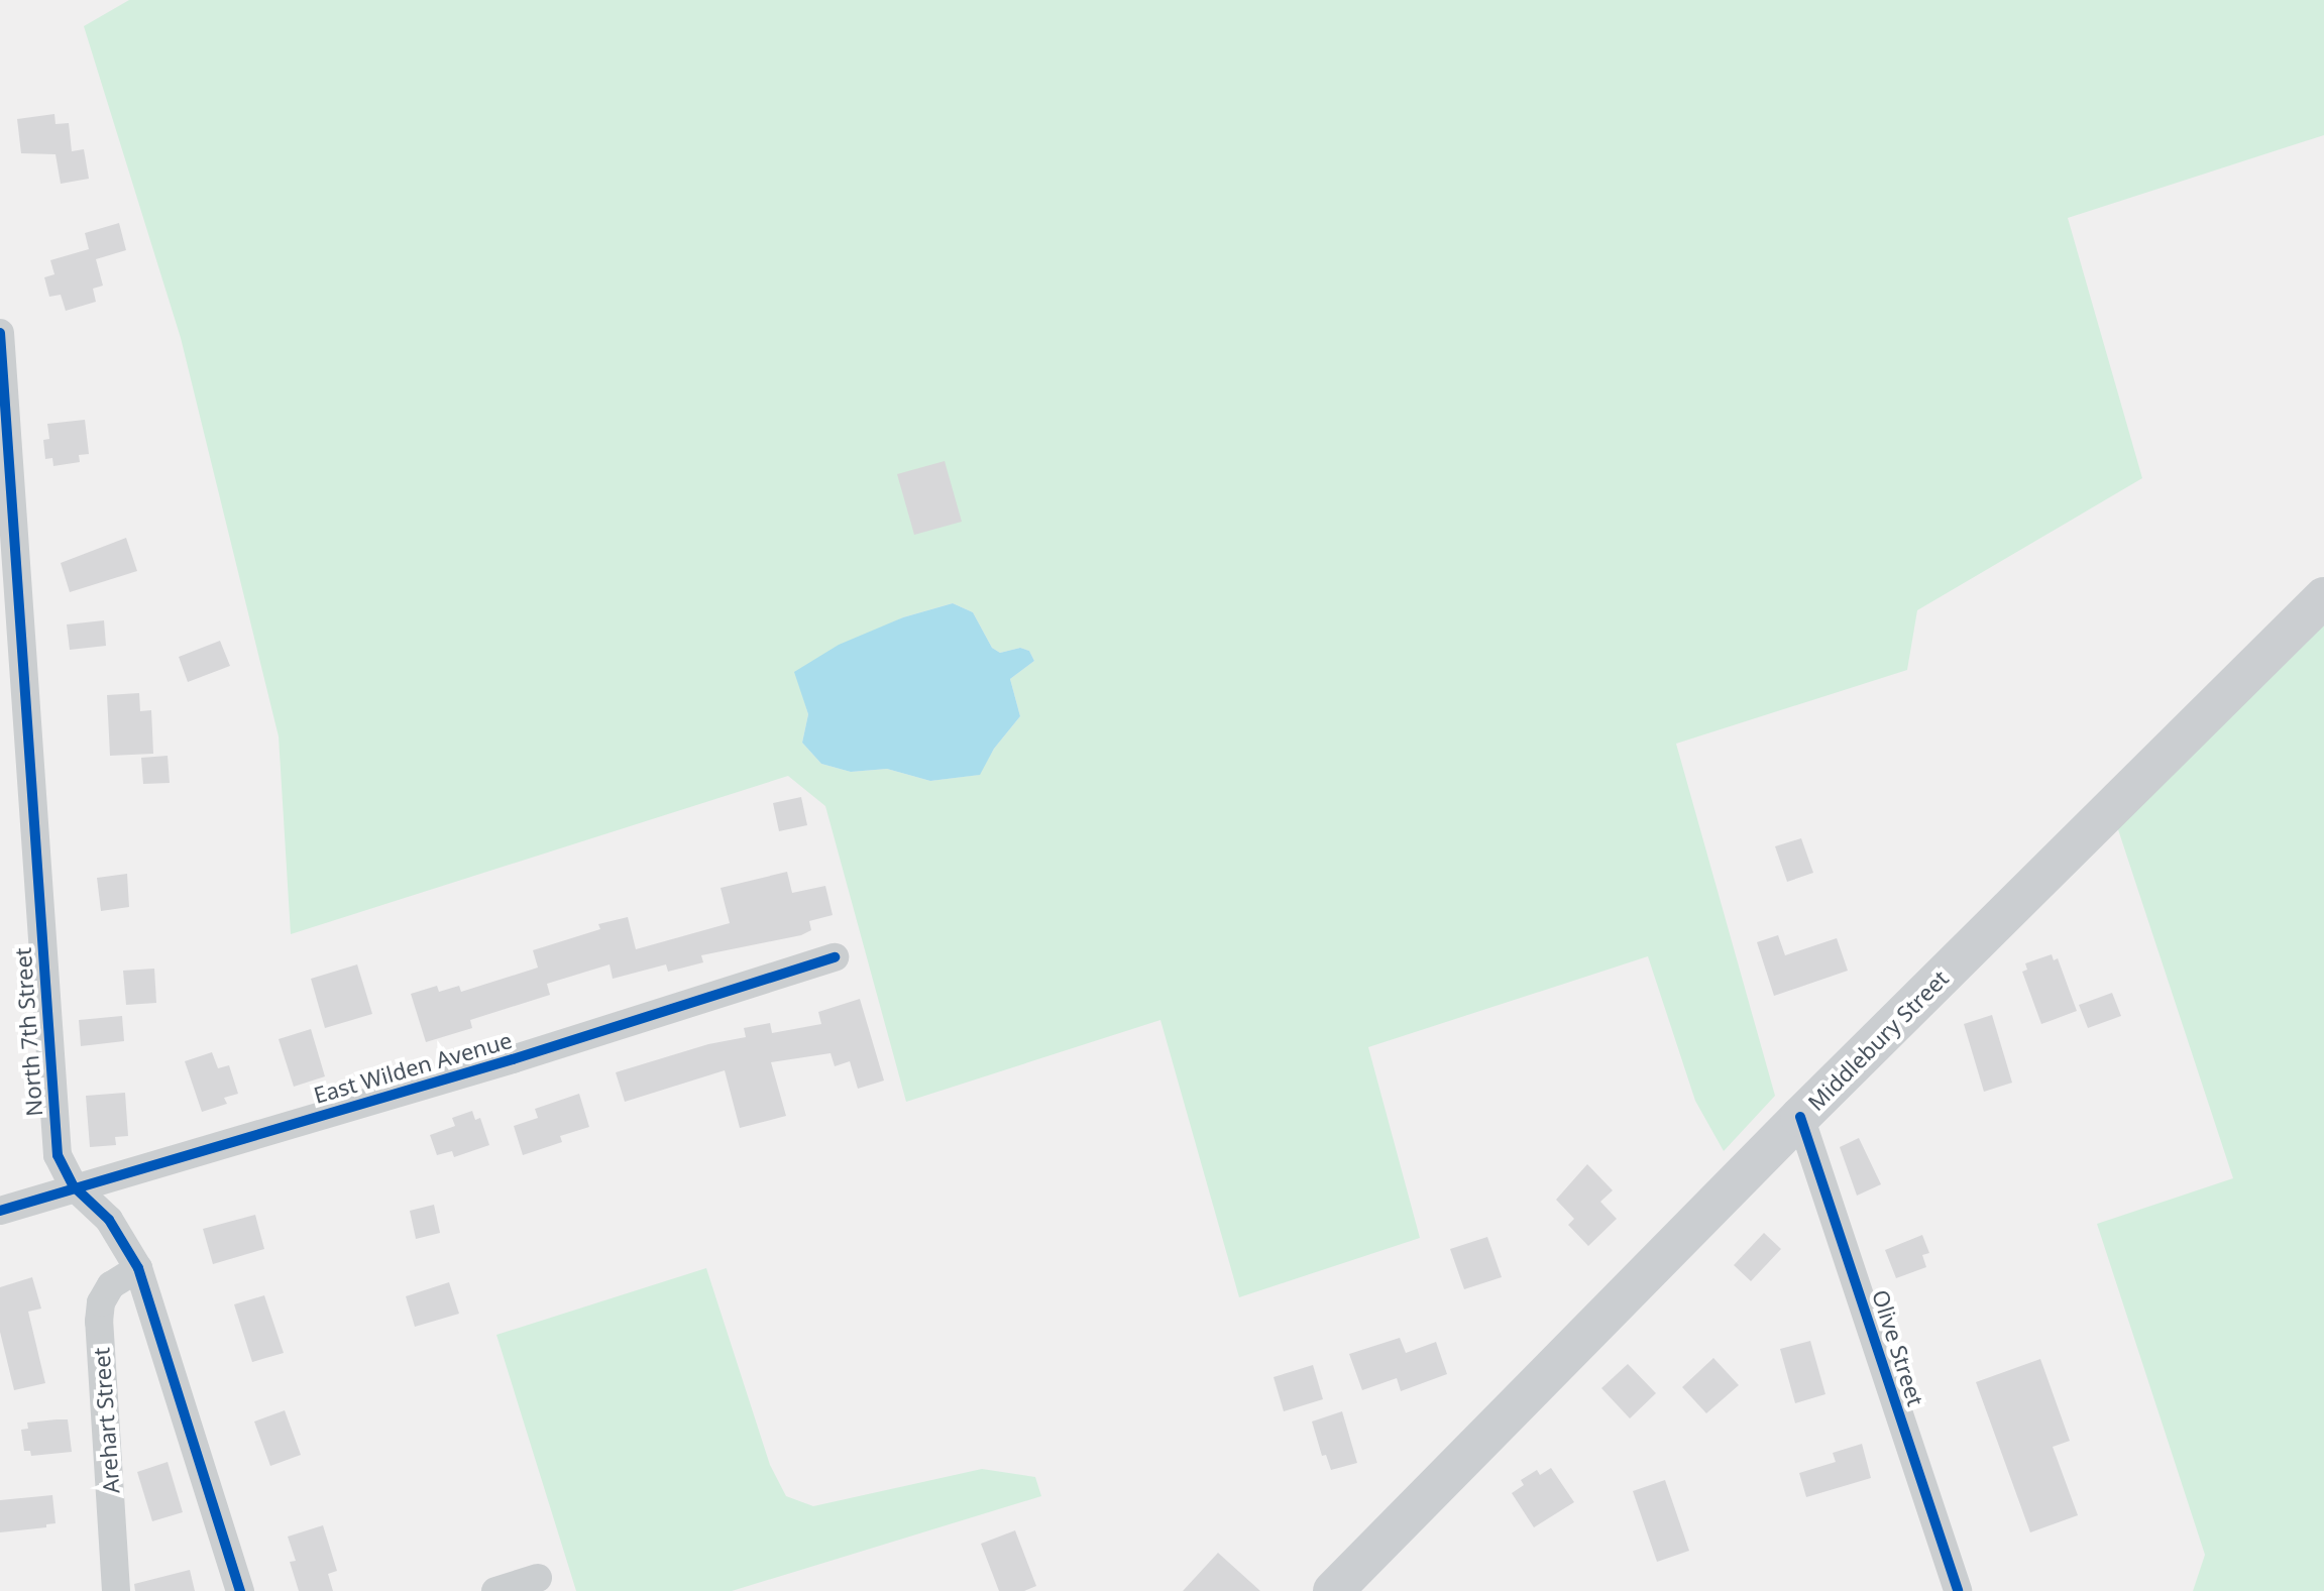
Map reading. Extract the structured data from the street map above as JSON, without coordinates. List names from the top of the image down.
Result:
{
  "streets": {
    "main road": ["Middlebury Street"],
    "street": [
      "North 7th Street",
      "East Wilden Avenue",
      "Olive Street",
      "Arehart Street"
    ]
  },
  "crossings": [
    ["North 7th Street", "East Wilden Avenue"],
    ["North 7th Street", "Arehart Street"],
    ["Middlebury Street", "Olive Street"]
  ]
}
